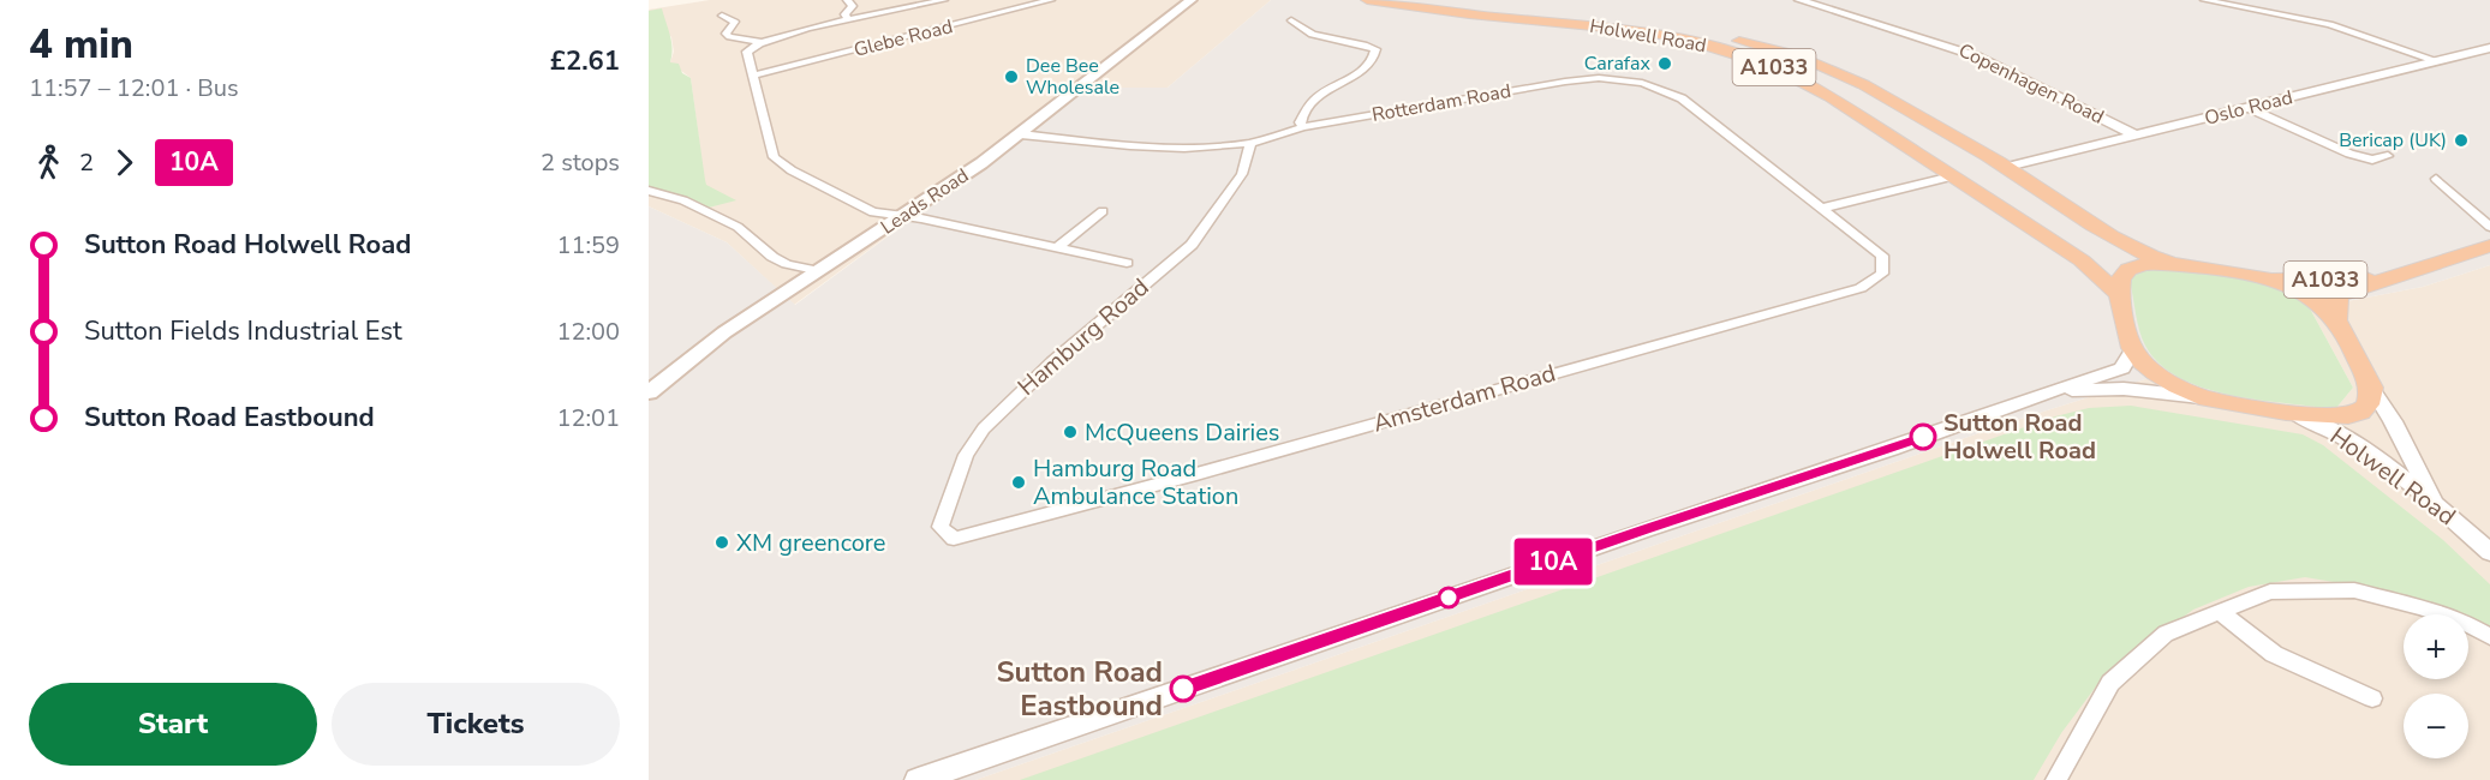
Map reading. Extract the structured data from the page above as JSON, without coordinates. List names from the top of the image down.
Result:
{
  "streets": {
    "highway": ["Holwell Road", "A1033"],
    "main road": ["Leads Road"],
    "street": [
      "Glebe Road",
      "Copenhagen Road",
      "Rotterdam Road",
      "Oslo Road",
      "Hamburg Road",
      "Amsterdam Road"
    ]
  },
  "crossings": [
    ["Holwell Road", "Oslo Road"],
    ["Copenhagen Road", "Oslo Road"],
    ["Rotterdam Road", "Leads Road"],
    ["Rotterdam Road", "Hamburg Road"],
    ["Rotterdam Road", "Amsterdam Road"],
    ["Hamburg Road", "Amsterdam Road"]
  ],
  "places": [
    "Carafax",
    "Dee Bee Wholesale",
    "Bericap (UK)",
    "McQueens Dairies",
    "Sutton Road Holwell Road",
    "Hamburg Road Ambulance Station",
    "XM greencore",
    "Sutton Road Eastbound"
  ],
  "lines": ["bus line 10A"],
  "page": {
    "heading": ["4 min", "11:57 – 12:01 · Bus", "£2.61"],
    "on_map": "10A",
    "legs": ["2", "10A", "2 stops"],
    "list": [
      {
        "name": "Sutton Road Holwell Road",
        "value": "11:59"
      },
      {
        "name": "Sutton Fields Industrial Est",
        "value": "12:00"
      },
      {
        "name": "Sutton Road Eastbound",
        "value": "12:01"
      }
    ],
    "map_buttons": ["+", "−"],
    "buttons": ["Start", "Tickets"]
  }
}
